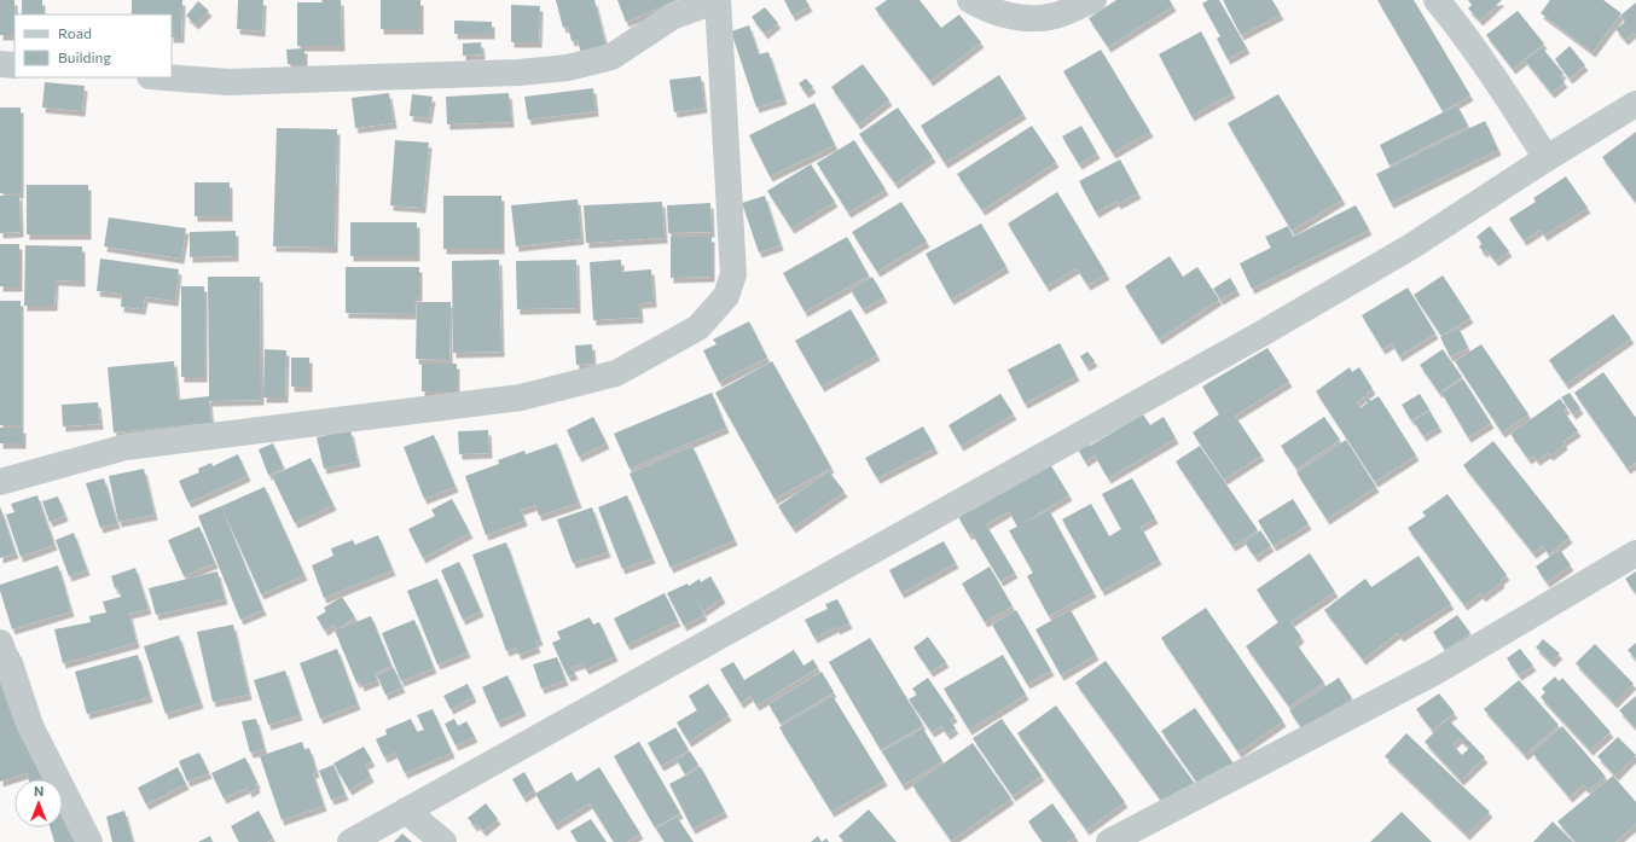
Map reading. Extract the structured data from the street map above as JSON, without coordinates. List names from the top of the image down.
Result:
{
  "legend": ["Road", "Building"],
  "north": "top"
}
